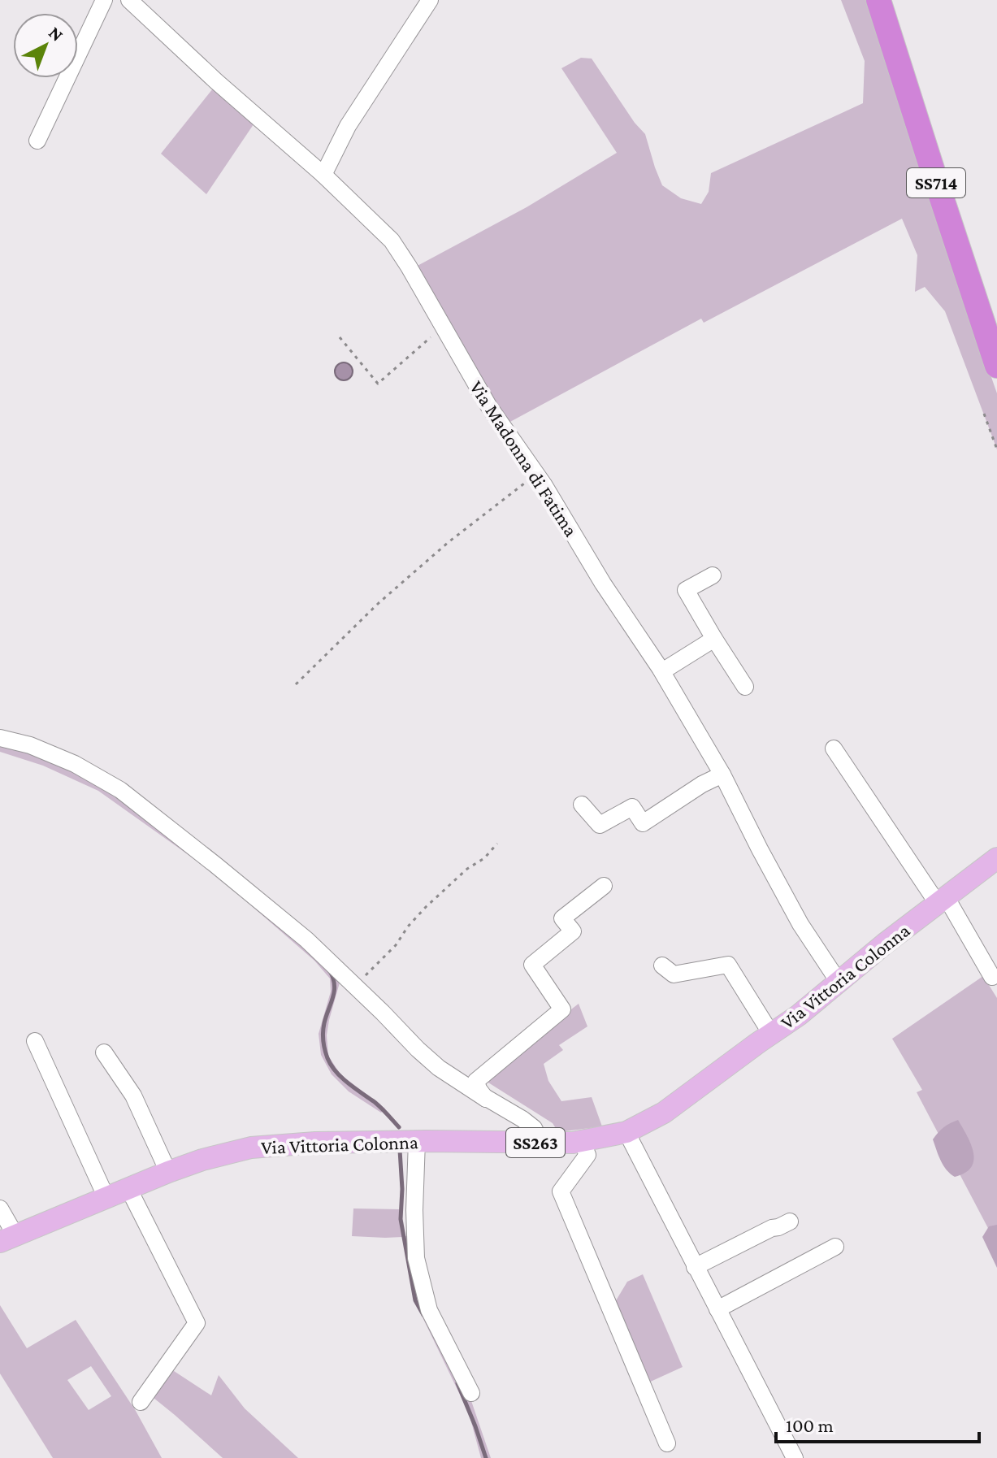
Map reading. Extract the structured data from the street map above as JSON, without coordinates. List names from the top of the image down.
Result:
{
  "streets": {
    "highway": ["SS714"],
    "main road": ["Via Vittoria Colonna", "SS263"],
    "street": ["Via Madonna di Fatima"]
  },
  "crossings": [
    ["Via Madonna di Fatima", "Via Vittoria Colonna"]
  ],
  "scale_bar": "100 m",
  "north": "top right"
}
